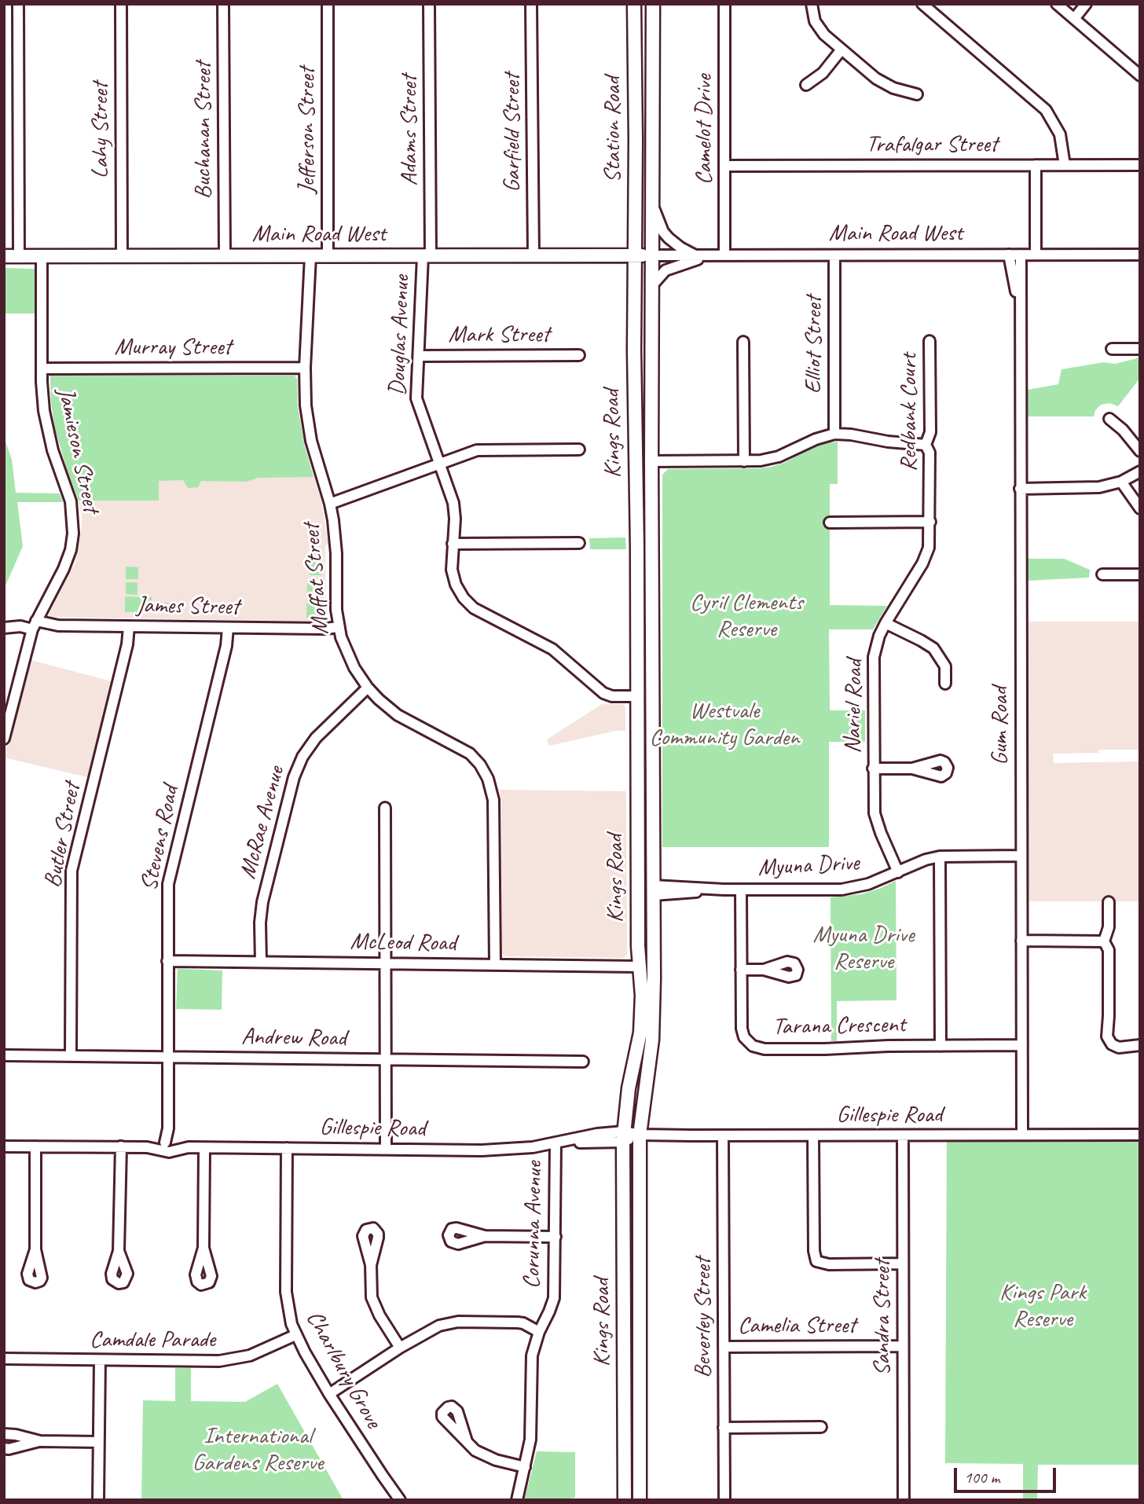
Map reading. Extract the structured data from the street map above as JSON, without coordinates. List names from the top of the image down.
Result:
{
  "streets": {
    "main road": ["Station Road", "Main Road West", "Kings Road"],
    "street": [
      "Camelot Drive",
      "Lahy Street",
      "Buchanan Street",
      "Jefferson Street",
      "Adams Street",
      "Garfield Street",
      "Trafalgar Street",
      "Mark Street",
      "Douglas Avenue",
      "Elliot Street",
      "Murray Street",
      "Redbank Court",
      "Jamieson Street",
      "Moffat Street",
      "James Street",
      "Nariel Road",
      "Gum Road",
      "McRae Avenue",
      "Butler Street",
      "Stevens Road",
      "Myuna Drive",
      "McLeod Road",
      "Tarana Crescent",
      "Andrew Road",
      "Gillespie Road",
      "Corunna Avenue",
      "Beverley Street",
      "Sandra Street",
      "Camelia Street",
      "Camdale Parade",
      "Charlbury Grove"
    ]
  },
  "crossings": [
    ["Station Road", "Main Road West"],
    ["Station Road", "Kings Road"],
    ["Camelot Drive", "Trafalgar Street"],
    ["Camelot Drive", "Main Road West"],
    ["Lahy Street", "Main Road West"],
    ["Buchanan Street", "Main Road West"],
    ["Jefferson Street", "Main Road West"],
    ["Adams Street", "Main Road West"],
    ["Adams Street", "Douglas Avenue"],
    ["Garfield Street", "Main Road West"],
    ["Main Road West", "Douglas Avenue"],
    ["Main Road West", "Elliot Street"],
    ["Main Road West", "Kings Road"],
    ["Main Road West", "Jamieson Street"],
    ["Main Road West", "Moffat Street"],
    ["Main Road West", "Gum Road"],
    ["Mark Street", "Douglas Avenue"],
    ["Douglas Avenue", "Kings Road"],
    ["Murray Street", "Jamieson Street"],
    ["Murray Street", "Moffat Street"],
    ["Redbank Court", "Nariel Road"],
    ["Kings Road", "Myuna Drive"],
    ["Kings Road", "McLeod Road"],
    ["Kings Road", "Gillespie Road"],
    ["Jamieson Street", "James Street"],
    ["Moffat Street", "James Street"],
    ["Moffat Street", "McRae Avenue"],
    ["Moffat Street", "McLeod Road"],
    ["James Street", "Butler Street"],
    ["James Street", "Stevens Road"],
    ["Nariel Road", "Myuna Drive"],
    ["Gum Road", "Myuna Drive"],
    ["Gum Road", "Tarana Crescent"],
    ["Gum Road", "Gillespie Road"],
    ["McRae Avenue", "McLeod Road"],
    ["Butler Street", "Andrew Road"],
    ["Stevens Road", "McLeod Road"],
    ["Stevens Road", "Andrew Road"],
    ["Stevens Road", "Gillespie Road"],
    ["Myuna Drive", "Tarana Crescent"],
    ["Gillespie Road", "Corunna Avenue"],
    ["Gillespie Road", "Beverley Street"],
    ["Gillespie Road", "Sandra Street"],
    ["Gillespie Road", "Charlbury Grove"],
    ["Beverley Street", "Camelia Street"],
    ["Sandra Street", "Camelia Street"],
    ["Camdale Parade", "Charlbury Grove"]
  ],
  "parks": [
    "Cyril Clements Reserve",
    "Westvale Community Garden",
    "Myuna Drive Reserve",
    "Kings Park Reserve",
    "International Gardens Reserve"
  ],
  "scale_bar": "100 m"
}
